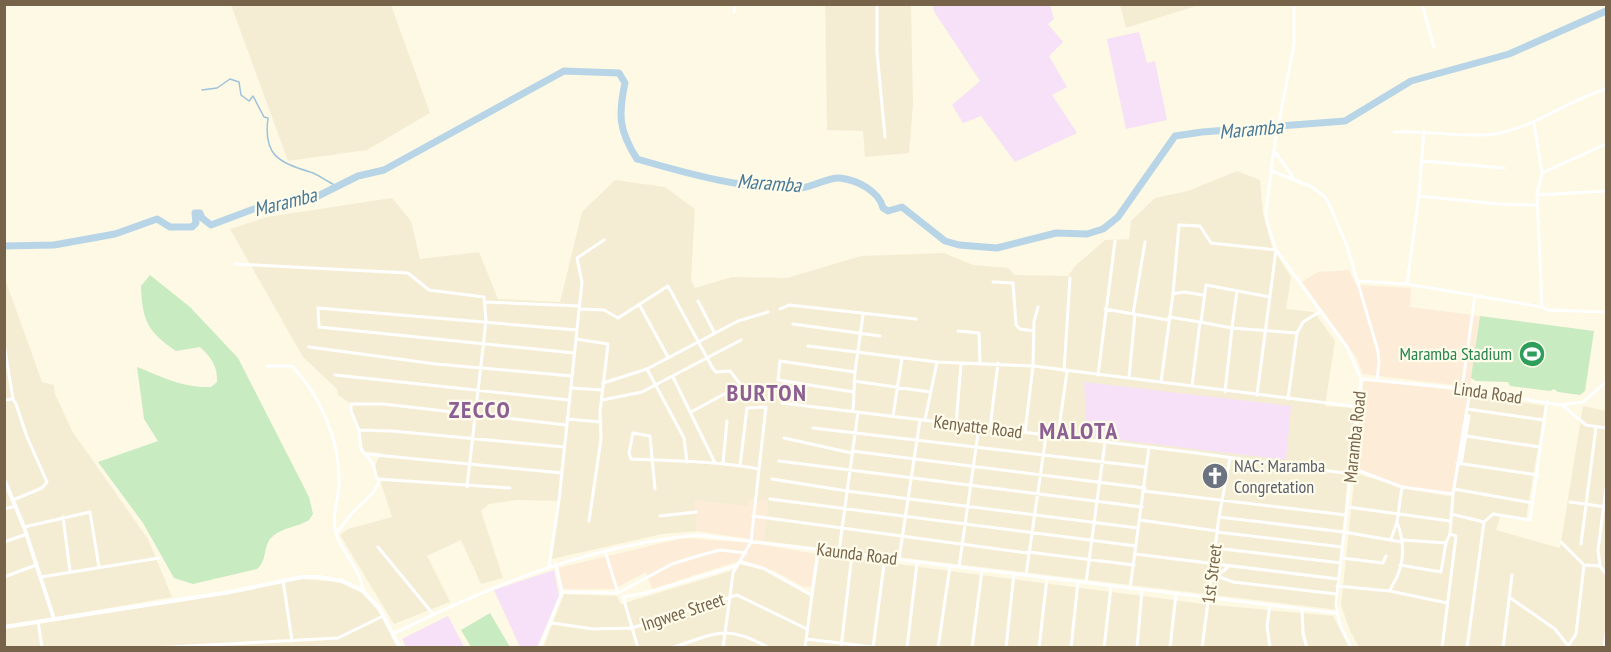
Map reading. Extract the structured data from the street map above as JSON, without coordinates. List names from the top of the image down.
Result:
{
  "streets": {
    "street": [
      "Linda Road",
      "Kenyatte Road",
      "Maramba Road",
      "Kaunda Road",
      "1st Street",
      "Ingwee Street"
    ]
  },
  "crossings": [
    ["Linda Road", "Maramba Road"],
    ["Kenyatte Road", "Maramba Road"],
    ["Kenyatte Road", "1st Street"],
    ["Maramba Road", "Kaunda Road"],
    ["Kaunda Road", "1st Street"]
  ],
  "districts": ["BURTON", "ZECCO", "MALOTA"],
  "water": ["Maramba"],
  "places": {
    "sports": ["Maramba Stadium"],
    "church": ["NAC: Maramba Congretation"]
  }
}
